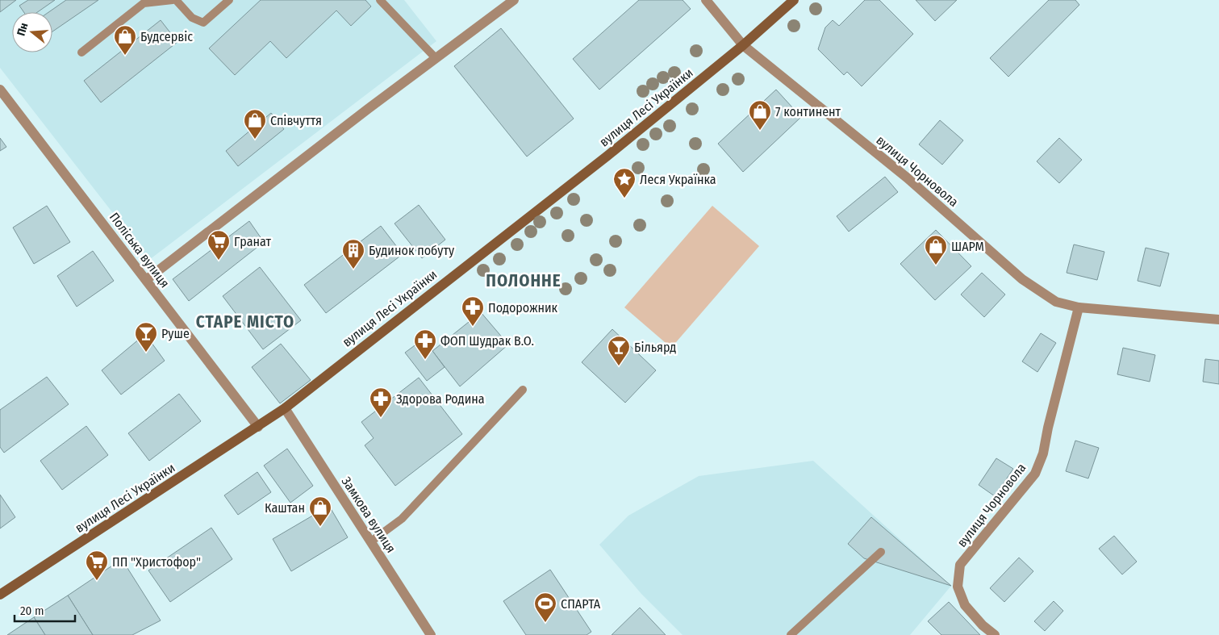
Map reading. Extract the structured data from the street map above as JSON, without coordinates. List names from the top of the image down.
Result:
{
  "streets": {
    "main road": ["вулиця Лесі Українки"],
    "street": ["вулиця Чорновола", "Поліська вулиця", "Замкова вулиця"]
  },
  "crossings": [
    ["вулиця Лесі Українки", "вулиця Чорновола"],
    ["вулиця Лесі Українки", "Поліська вулиця"],
    ["вулиця Лесі Українки", "Замкова вулиця"]
  ],
  "districts": ["ПОЛОННЕ", "СТАРЕ МІСТО"],
  "places": {
    "shop": [
      "Будсервіс",
      "7 континент",
      "Співчуття",
      "ШАРМ",
      "Каштан"
    ],
    "place": ["Леся Українка"],
    "supermarket": ["Гранат", "ПП \"Христофор\""],
    "building": ["Будинок побуту"],
    "pharmacy": ["Подорожник", "ФОП Шудрак В.О.", "Здорова Родина"],
    "bar": ["Руше", "Більярд"],
    "sports": ["СПАРТА"]
  },
  "scale_bar": "20 m",
  "north": "left"
}
